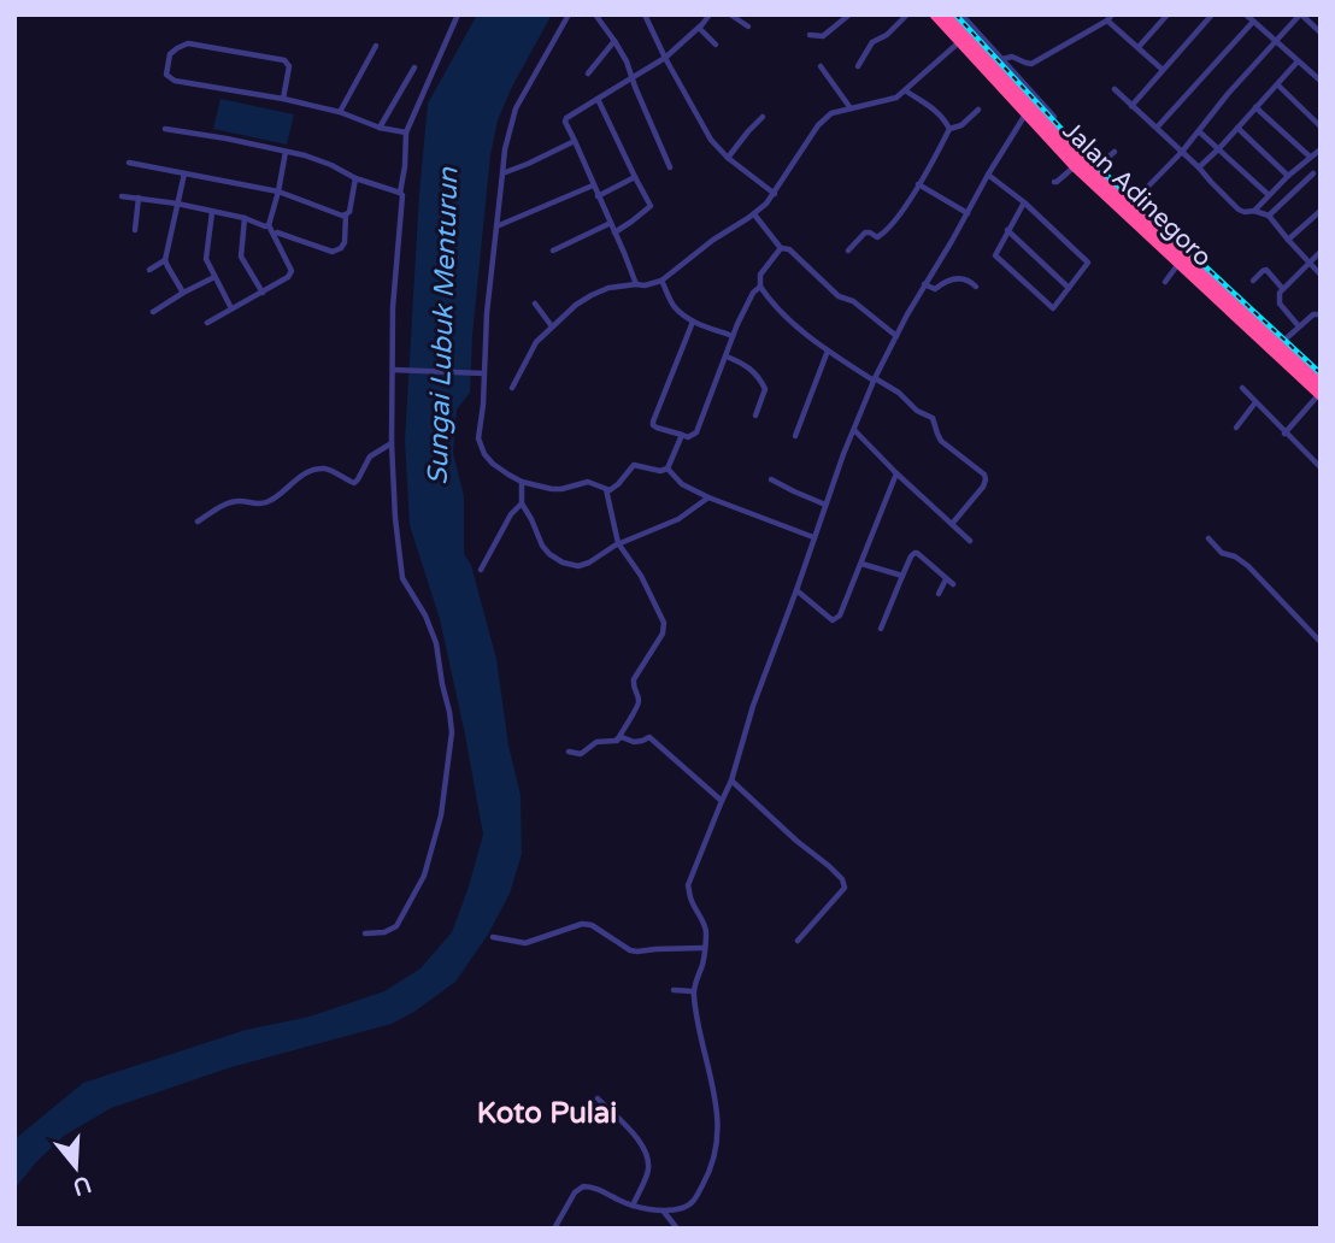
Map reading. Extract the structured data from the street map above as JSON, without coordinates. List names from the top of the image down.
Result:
{
  "streets": {
    "highway": ["Jalan Adinegoro"]
  },
  "districts": ["Koto Pulai"],
  "water": ["Sungai Lubuk Menturun"],
  "north": "bottom"
}
